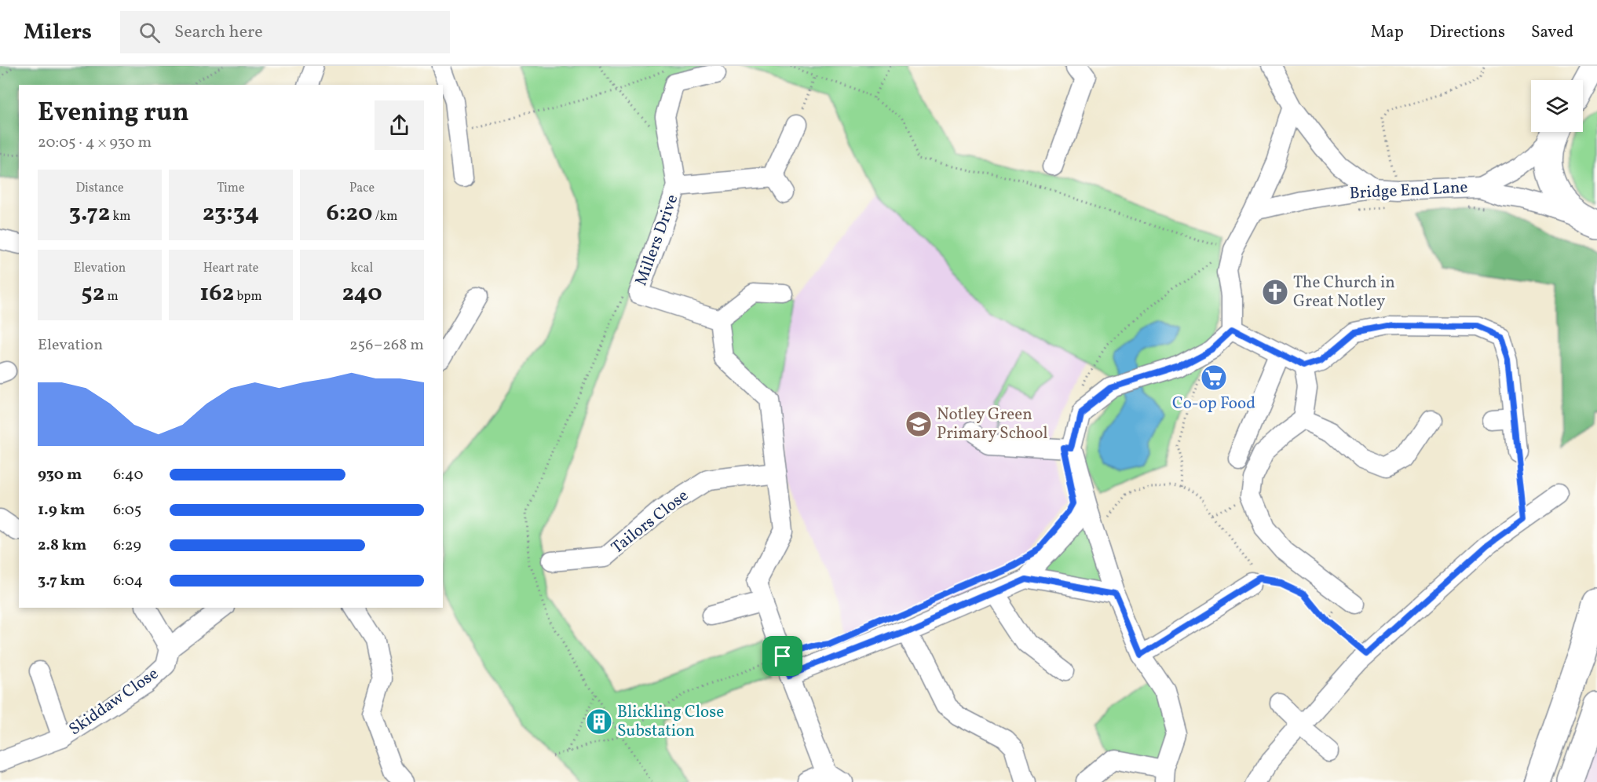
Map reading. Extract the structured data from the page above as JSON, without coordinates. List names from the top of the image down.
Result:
{
  "streets": {
    "street": [
      "Bridge End Lane",
      "Millers Drive",
      "Tailors Close",
      "Skiddaw Close"
    ]
  },
  "places": {
    "church": ["The Church in Great Notley"],
    "supermarket": ["Co-op Food"],
    "school or university": ["Notley Green Primary School"],
    "building": ["Blickling Close Substation"]
  },
  "page": {
    "header": "Milers",
    "search": "Search here",
    "nav": ["Map", "Directions", "Saved"],
    "heading": ["Evening run", "20:05 · 4 × 930 m"],
    "stats": [
      ["Distance", "3.72 km"],
      ["Time", "23:34"],
      ["Pace", "6:20 /km"],
      ["Elevation", "52 m"],
      ["Heart rate", "162 bpm"],
      ["kcal", "240"]
    ],
    "chart": ["Elevation", "256–268 m"],
    "list": [
      {
        "name": "930 m",
        "note": "6:40"
      },
      {
        "name": "1.9 km",
        "note": "6:05"
      },
      {
        "name": "2.8 km",
        "note": "6:29"
      },
      {
        "name": "3.7 km",
        "note": "6:04"
      }
    ]
  }
}
